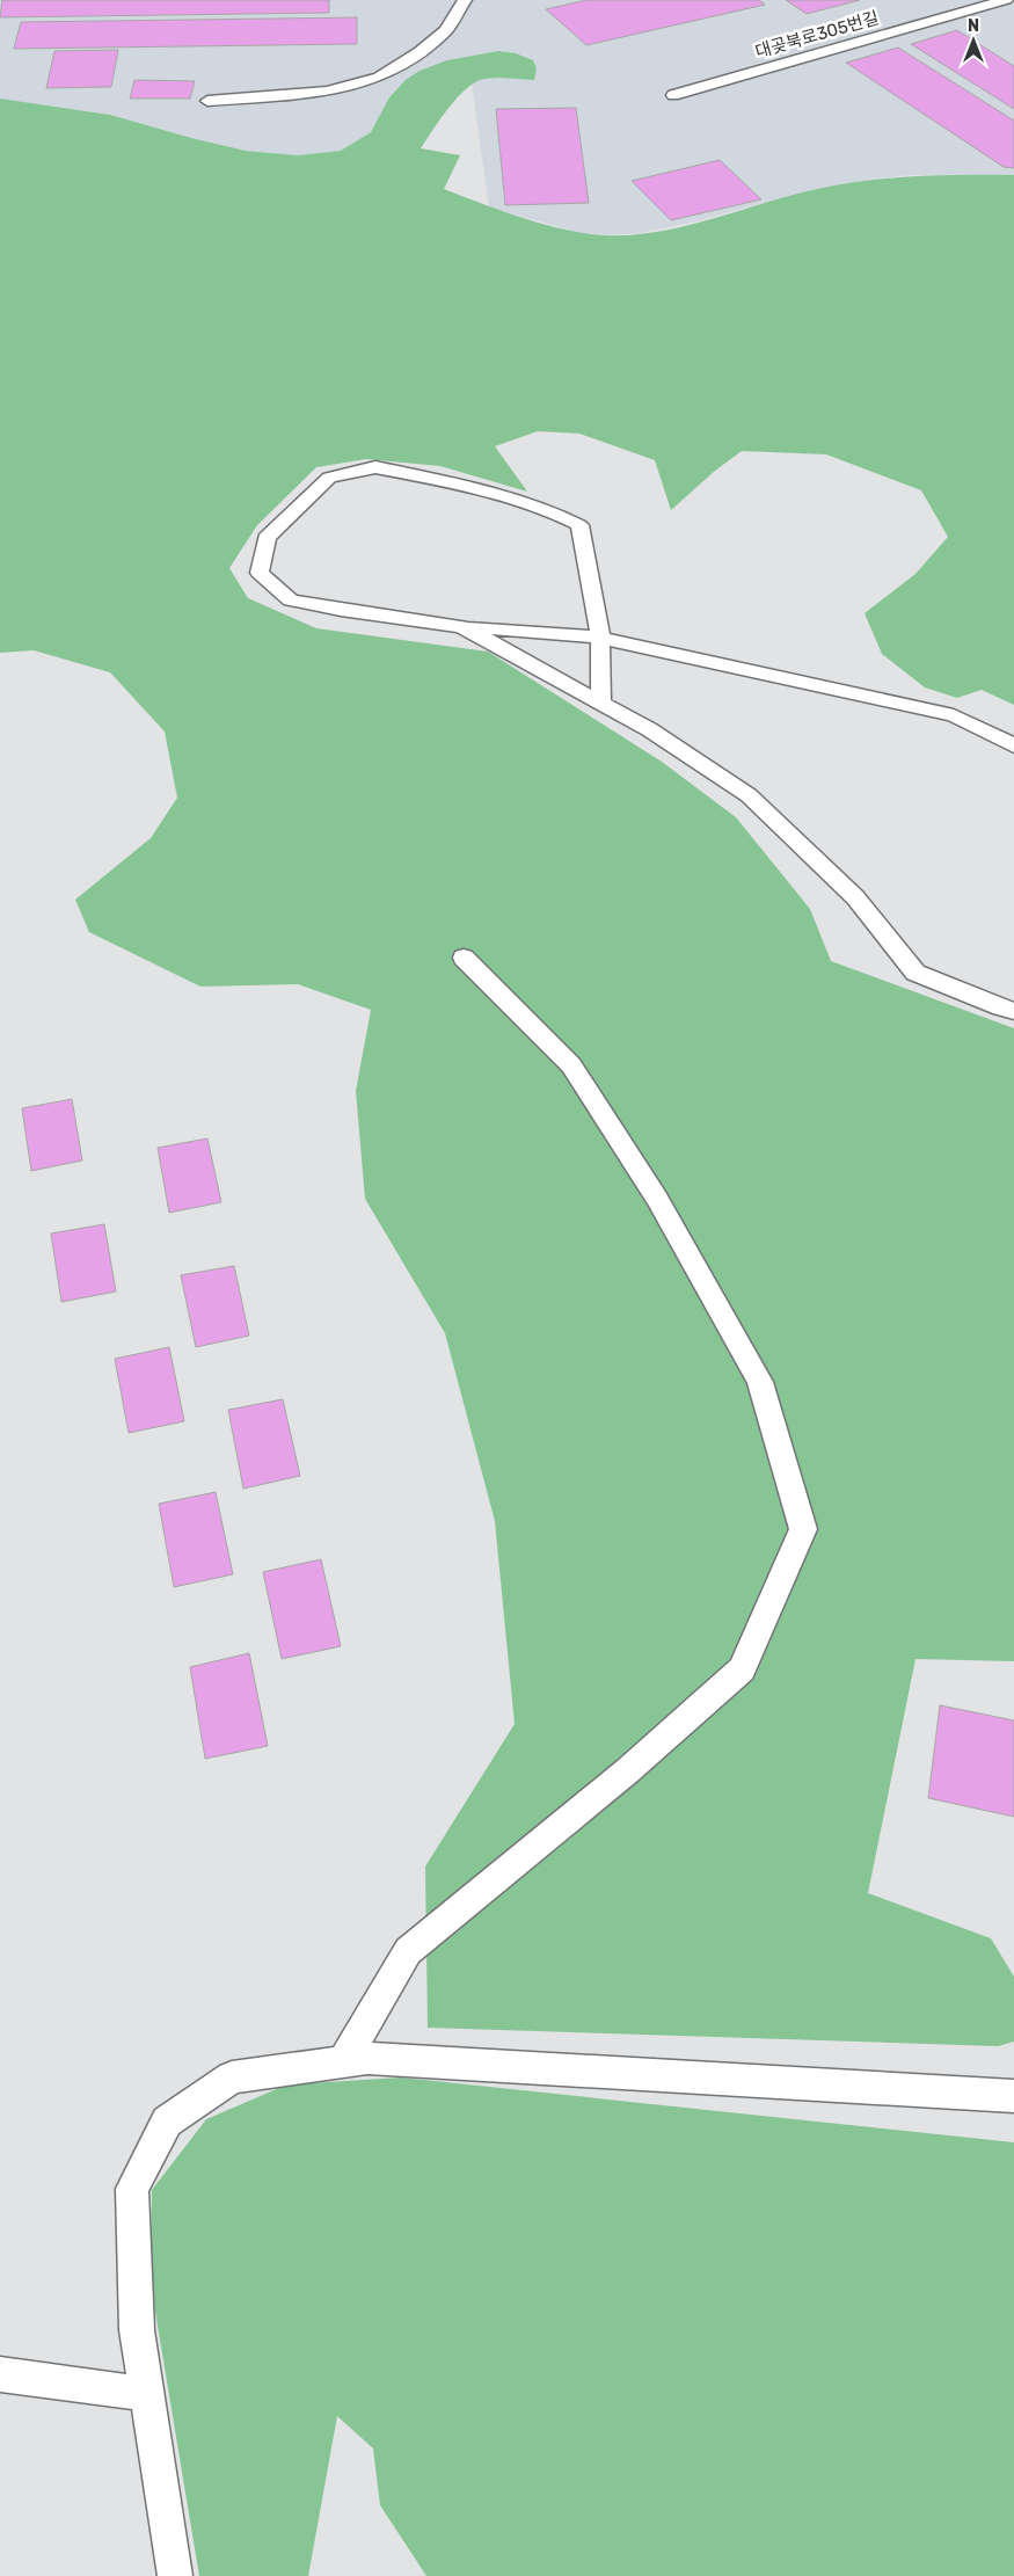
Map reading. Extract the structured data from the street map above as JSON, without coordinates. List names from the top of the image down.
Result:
{
  "streets": {
    "lane": ["대곶북로305번길"]
  },
  "north": "top"
}
